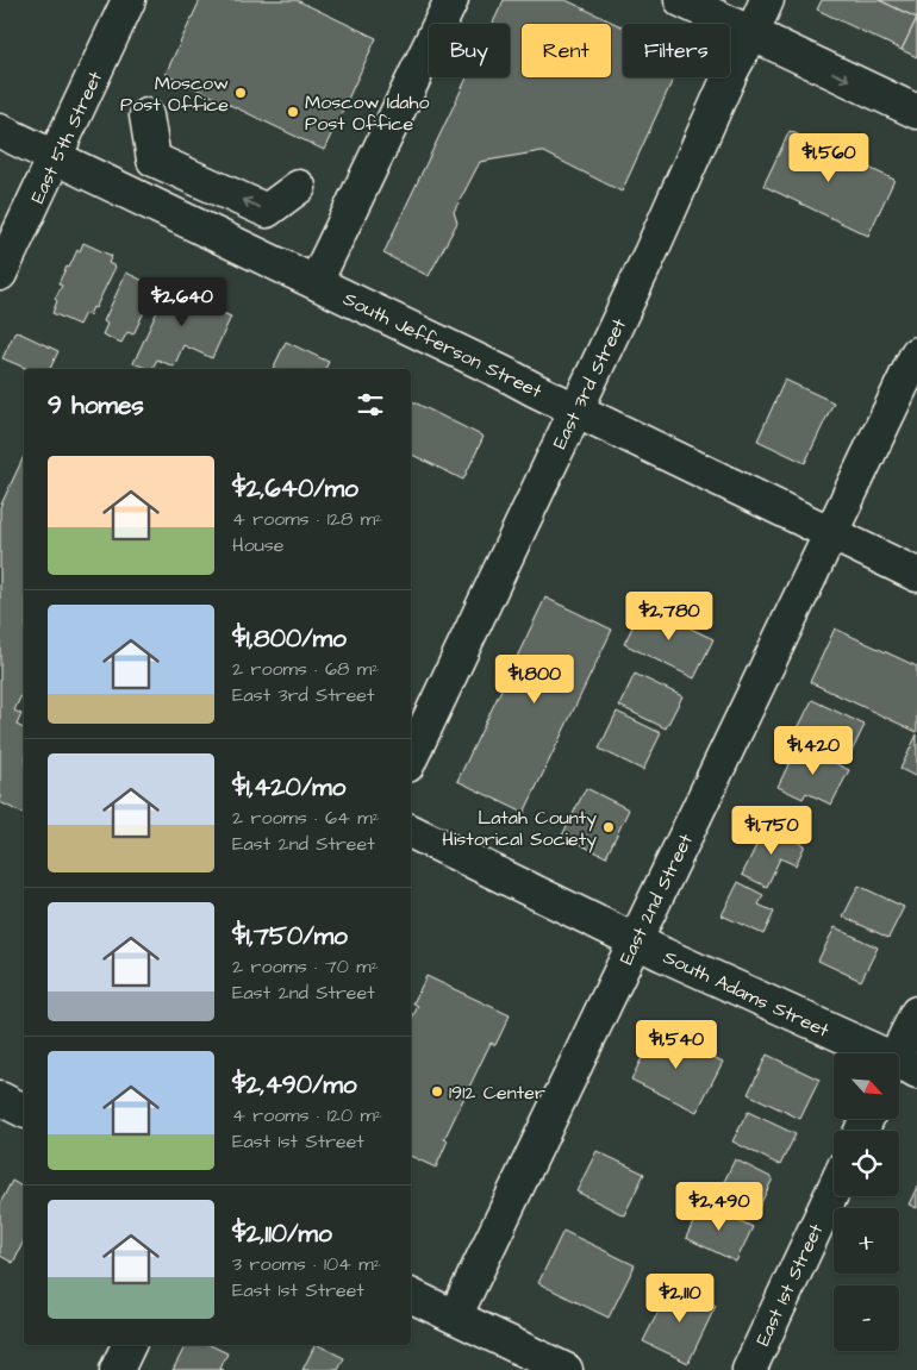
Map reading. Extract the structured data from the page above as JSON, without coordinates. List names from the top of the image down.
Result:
{
  "streets": {
    "main road": [
      "East 5th Street",
      "South Jefferson Street",
      "East 3rd Street",
      "East 2nd Street",
      "South Adams Street",
      "East 1st Street"
    ]
  },
  "crossings": [
    ["East 5th Street", "South Jefferson Street"],
    ["South Jefferson Street", "East 3rd Street"],
    ["South Jefferson Street", "East 2nd Street"],
    ["East 2nd Street", "South Adams Street"]
  ],
  "places": [
    "Moscow Post Office",
    "Moscow Idaho Post Office",
    "Latah County Historical Society",
    "1912 Center"
  ],
  "north": "bottom right",
  "page": {
    "chip": ["Buy", "Rent", "Filters"],
    "price": [
      "$1,560",
      "$2,640",
      "$2,780",
      "$1,800",
      "$1,420",
      "$1,750",
      "$1,540",
      "$2,490",
      "$2,110"
    ],
    "heading": "9 homes",
    "list": [
      {
        "name": "$2,640/mo",
        "note": "4 rooms · 128 m² · House"
      },
      {
        "name": "$1,800/mo",
        "note": "2 rooms · 68 m² · East 3rd Street"
      },
      {
        "name": "$1,420/mo",
        "note": "2 rooms · 64 m² · East 2nd Street"
      },
      {
        "name": "$1,750/mo",
        "note": "2 rooms · 70 m² · East 2nd Street"
      },
      {
        "name": "$2,490/mo",
        "note": "4 rooms · 120 m² · East 1st Street"
      },
      {
        "name": "$2,110/mo",
        "note": "3 rooms · 104 m² · East 1st Street"
      }
    ],
    "map_buttons": ["+", "−"]
  }
}
